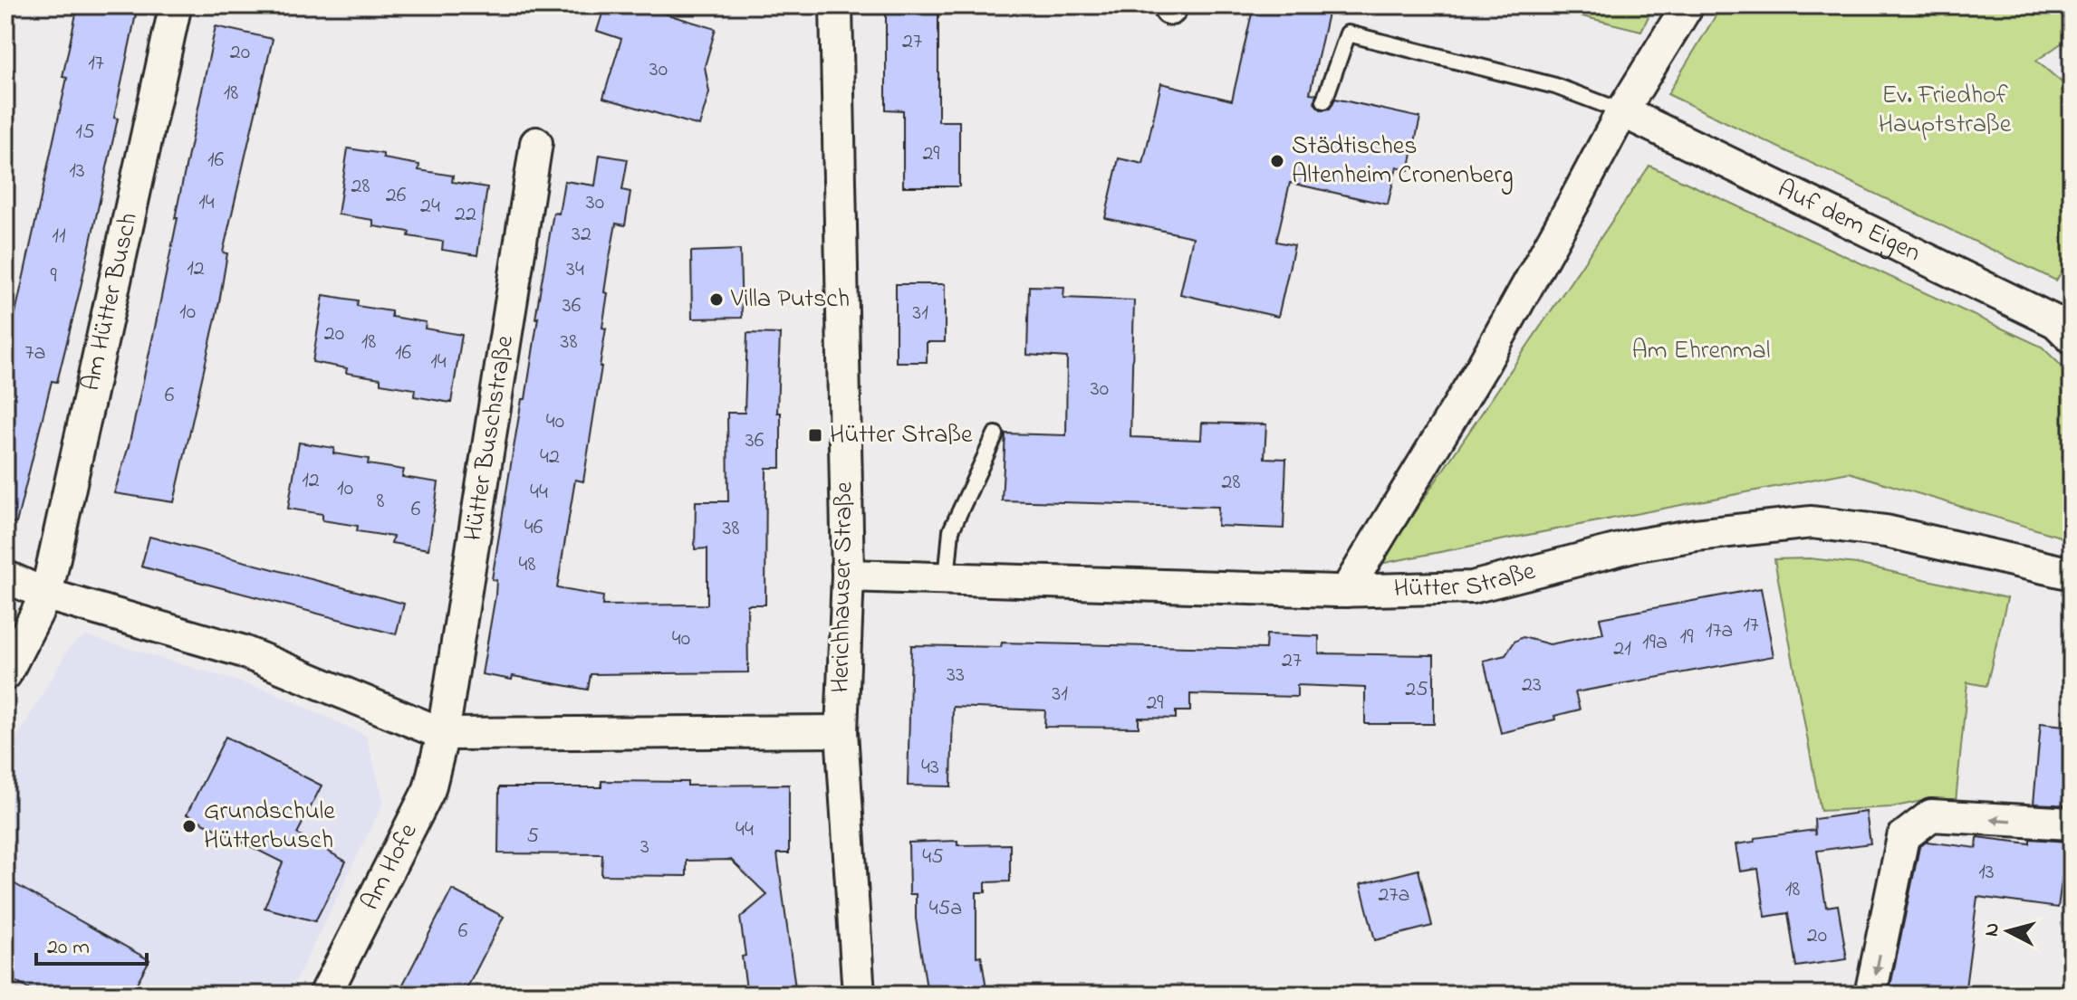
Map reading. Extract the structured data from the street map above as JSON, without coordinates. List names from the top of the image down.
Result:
{
  "streets": {
    "street": [
      "Auf dem Eigen",
      "Am Hütter Busch",
      "Hütter Buschstraße",
      "Hütter Straße",
      "Herichhauser Straße",
      "Am Hofe"
    ]
  },
  "crossings": [
    ["Hütter Buschstraße", "Am Hofe"],
    ["Hütter Straße", "Herichhauser Straße"]
  ],
  "parks": ["Ev. Friedhof Hauptstraße", "Am Ehrenmal"],
  "places": {
    "other": ["Städtisches Altenheim Cronenberg", "Villa Putsch", "Grundschule Hütterbusch"],
    "transit": ["Hütter Straße"]
  },
  "house_numbers": [
    "27",
    "20",
    "17",
    "30",
    "18",
    "15",
    "29",
    "16",
    "13",
    "28",
    "26",
    "14",
    "30",
    "24",
    "22",
    "32",
    "11",
    "12",
    "34",
    "9",
    "36",
    "10",
    "31",
    "20",
    "18",
    "38",
    "7a",
    "16",
    "14",
    "30",
    "6",
    "40",
    "36",
    "42",
    "12",
    "28",
    "10",
    "44",
    "8",
    "6",
    "46",
    "38",
    "48",
    "17",
    "17a",
    "19",
    "40",
    "19a",
    "21",
    "27",
    "33",
    "23",
    "25",
    "31",
    "29",
    "43",
    "44",
    "5",
    "3",
    "45",
    "13",
    "18",
    "27a",
    "45a",
    "6",
    "20"
  ],
  "scale_bar": "20 m",
  "north": "left"
}
